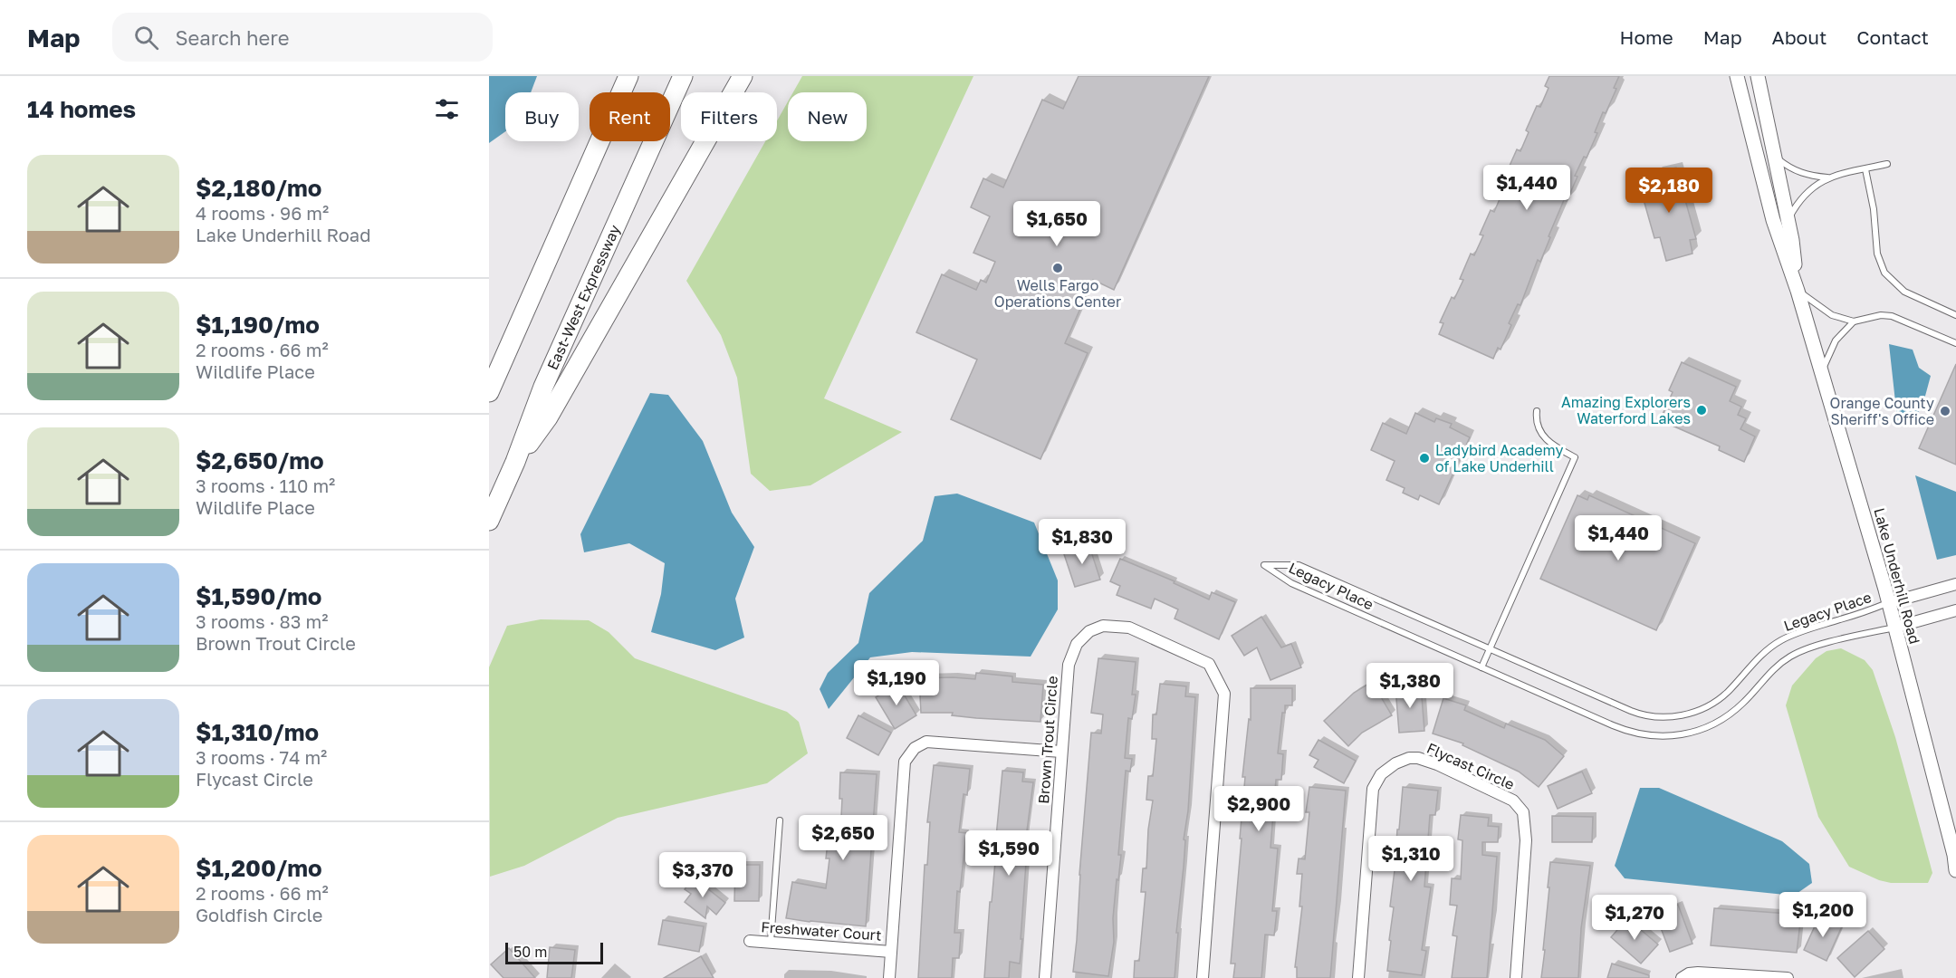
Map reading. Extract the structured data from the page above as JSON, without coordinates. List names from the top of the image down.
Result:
{
  "streets": {
    "highway": ["East-West Expressway"],
    "street": [
      "Lake Underhill Road",
      "Brown Trout Circle",
      "Flycast Circle",
      "Freshwater Court"
    ],
    "lane": ["Legacy Place"]
  },
  "crossings": [
    ["Lake Underhill Road", "Legacy Place"]
  ],
  "places": [
    "Wells Fargo Operations Center",
    "Amazing Explorers Waterford Lakes",
    "Orange County Sheriff's Office",
    "Ladybird Academy of Lake Underhill"
  ],
  "scale_bar": "50 m",
  "page": {
    "header": "Map",
    "search": "Search here",
    "nav": [
      "Home",
      "Map",
      "About",
      "Contact"
    ],
    "heading": "14 homes",
    "chip": [
      "Buy",
      "Rent",
      "Filters",
      "New"
    ],
    "list": [
      {
        "name": "$2,180/mo",
        "note": "4 rooms · 96 m² · Lake Underhill Road"
      },
      {
        "name": "$1,190/mo",
        "note": "2 rooms · 66 m² · Wildlife Place"
      },
      {
        "name": "$2,650/mo",
        "note": "3 rooms · 110 m² · Wildlife Place"
      },
      {
        "name": "$1,590/mo",
        "note": "3 rooms · 83 m² · Brown Trout Circle"
      },
      {
        "name": "$1,310/mo",
        "note": "3 rooms · 74 m² · Flycast Circle"
      },
      {
        "name": "$1,200/mo",
        "note": "2 rooms · 66 m² · Goldfish Circle"
      }
    ],
    "price": [
      "$1,440",
      "$2,180",
      "$1,650",
      "$1,440",
      "$1,830",
      "$1,190",
      "$1,380",
      "$2,900",
      "$2,650",
      "$1,590",
      "$1,310",
      "$3,370",
      "$1,200",
      "$1,270"
    ],
    "scale": "50 m"
  }
}
